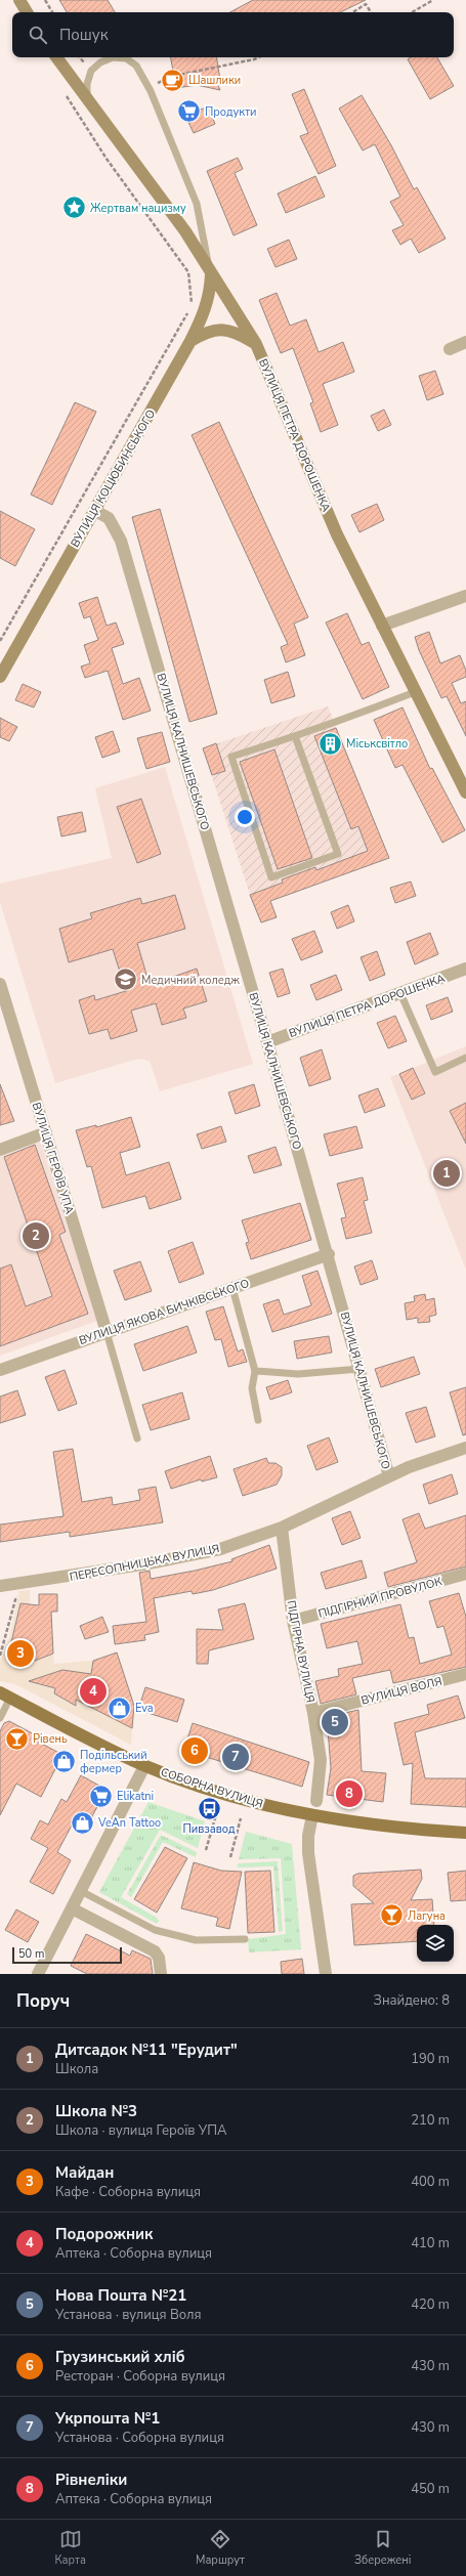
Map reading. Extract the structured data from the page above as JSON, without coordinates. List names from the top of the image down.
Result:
{
  "streets": {
    "main road": ["СОБОРНА ВУЛИЦЯ"],
    "street": [
      "ВУЛИЦЯ ПЕТРА ДОРОШЕНКА",
      "ВУЛИЦЯ КОЦЮБИНСЬКОГО",
      "ВУЛИЦЯ КАЛНИШЕВСЬКОГО",
      "ВУЛИЦЯ ГЕРОЇВ УПА",
      "ВУЛИЦЯ ЯКОВА БИЧКІВСЬКОГО",
      "ПЕРЕСОПНИЦЬКА ВУЛИЦЯ",
      "ПІДГІРНИЙ ПРОВУЛОК",
      "ПІДГІРНА ВУЛИЦЯ",
      "ВУЛИЦЯ ВОЛЯ"
    ]
  },
  "crossings": [
    ["ВУЛИЦЯ ПЕТРА ДОРОШЕНКА", "ВУЛИЦЯ КОЦЮБИНСЬКОГО"],
    ["ВУЛИЦЯ ПЕТРА ДОРОШЕНКА", "ВУЛИЦЯ КАЛНИШЕВСЬКОГО"],
    ["ВУЛИЦЯ КОЦЮБИНСЬКОГО", "ВУЛИЦЯ КАЛНИШЕВСЬКОГО"],
    ["ВУЛИЦЯ КАЛНИШЕВСЬКОГО", "ВУЛИЦЯ ЯКОВА БИЧКІВСЬКОГО"],
    ["ВУЛИЦЯ КАЛНИШЕВСЬКОГО", "ПЕРЕСОПНИЦЬКА ВУЛИЦЯ"],
    ["ВУЛИЦЯ ГЕРОЇВ УПА", "ВУЛИЦЯ ЯКОВА БИЧКІВСЬКОГО"],
    ["ПЕРЕСОПНИЦЬКА ВУЛИЦЯ", "ПІДГІРНА ВУЛИЦЯ"],
    ["ПІДГІРНИЙ ПРОВУЛОК", "ПІДГІРНА ВУЛИЦЯ"],
    ["ПІДГІРНА ВУЛИЦЯ", "ВУЛИЦЯ ВОЛЯ"]
  ],
  "places": {
    "cafe": ["Шашлики"],
    "supermarket": ["Продукти", "Elikatni"],
    "place": ["Жертвам нацизму"],
    "building": ["Міськсвітло"],
    "school or university": ["Медичний коледж"],
    "shop": ["Eva", "Подільський фермер", "VeAn Tattoo"],
    "bar": ["Рівень", "Лагуна"],
    "bus stop": ["Пивзавод"]
  },
  "scale_bar": "50 m",
  "page": {
    "search": "Пошук",
    "pins": [
      "1",
      "2",
      "3",
      "4",
      "5",
      "6",
      "7",
      "8"
    ],
    "scale": "50 m",
    "heading": ["Поруч", "Знайдено: 8"],
    "list": [
      {
        "mark": "1",
        "name": "Дитсадок №11 \"Ерудит\"",
        "note": "Школа",
        "value": "190 m"
      },
      {
        "mark": "2",
        "name": "Школа №3",
        "note": "Школа · вулиця Героїв УПА",
        "value": "210 m"
      },
      {
        "mark": "3",
        "name": "Майдан",
        "note": "Кафе · Соборна вулиця",
        "value": "400 m"
      },
      {
        "mark": "4",
        "name": "Подорожник",
        "note": "Аптека · Соборна вулиця",
        "value": "410 m"
      },
      {
        "mark": "5",
        "name": "Нова Пошта №21",
        "note": "Установа · вулиця Воля",
        "value": "420 m"
      },
      {
        "mark": "6",
        "name": "Грузинський хліб",
        "note": "Ресторан · Соборна вулиця",
        "value": "430 m"
      },
      {
        "mark": "7",
        "name": "Укрпошта №1",
        "note": "Установа · Соборна вулиця",
        "value": "430 m"
      },
      {
        "mark": "8",
        "name": "Рівнеліки",
        "note": "Аптека · Соборна вулиця",
        "value": "450 m"
      }
    ],
    "nav": ["Карта", "Маршрут", "Збережені"]
  }
}
